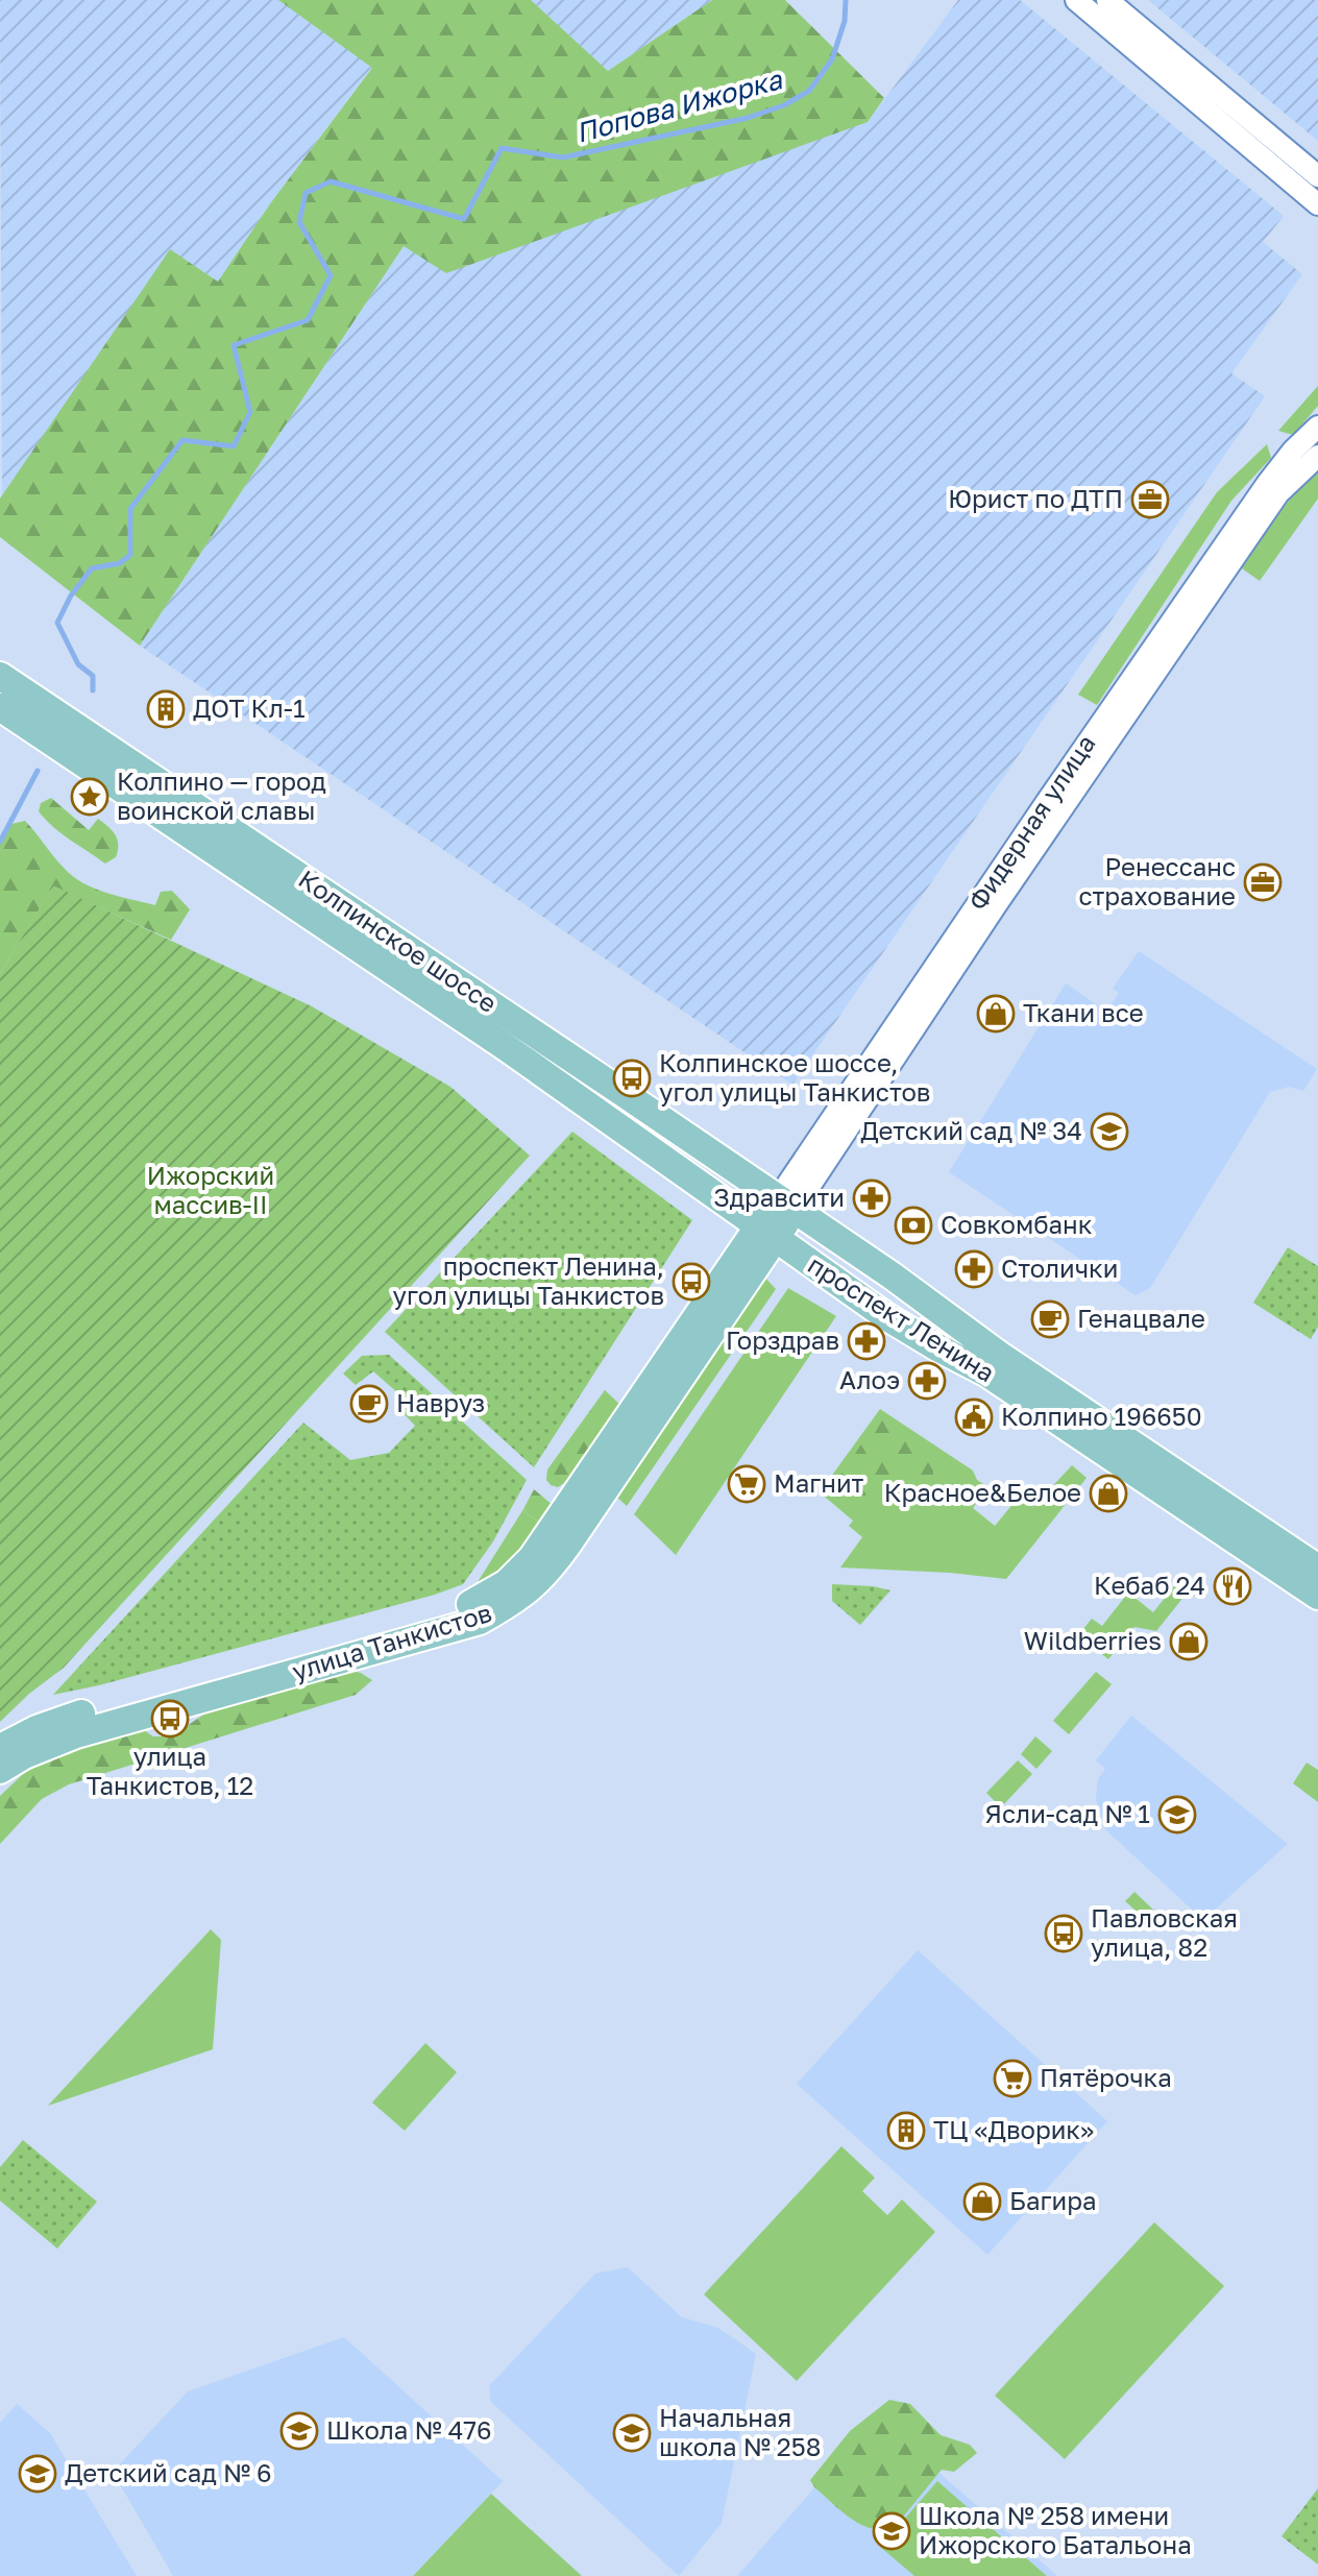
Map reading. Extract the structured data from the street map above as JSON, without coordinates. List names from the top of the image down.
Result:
{
  "streets": {
    "main road": [
      "Фидерная улица",
      "Колпинское шоссе",
      "проспект Ленина",
      "улица Танкистов"
    ]
  },
  "crossings": [
    ["Фидерная улица", "Колпинское шоссе"],
    ["Фидерная улица", "проспект Ленина"],
    ["Фидерная улица", "улица Танкистов"],
    ["Колпинское шоссе", "проспект Ленина"],
    ["Колпинское шоссе", "улица Танкистов"],
    ["проспект Ленина", "улица Танкистов"]
  ],
  "water": ["Попова Ижорка"],
  "parks": ["Ижорский массив-II"],
  "places": {
    "office": ["Юрист по ДТП", "Ренессанс страхование"],
    "building": ["ДОТ Кл-1", "ТЦ «Дворик»"],
    "place": ["Колпино — город воинской славы"],
    "shop": [
      "Ткани все",
      "Красное&Белое",
      "Wildberries",
      "Багира"
    ],
    "bus stop": [
      "Колпинское шоссе, угол улицы Танкистов",
      "проспект Ленина, угол улицы Танкистов",
      "улица Танкистов, 12",
      "Павловская улица, 82"
    ],
    "school or university": [
      "Детский сад № 34",
      "Ясли-сад № 1",
      "Школа № 476",
      "Начальная школа № 258",
      "Детский сад № 6",
      "Школа № 258 имени Ижорского Батальона"
    ],
    "pharmacy": [
      "Здравсити",
      "Столички",
      "Горздрав",
      "Алоэ"
    ],
    "bank": ["Совкомбанк"],
    "cafe": ["Генацвале", "Навруз"],
    "public building": ["Колпино 196650"],
    "supermarket": ["Магнит", "Пятёрочка"],
    "restaurant": ["Кебаб 24"]
  }
}
